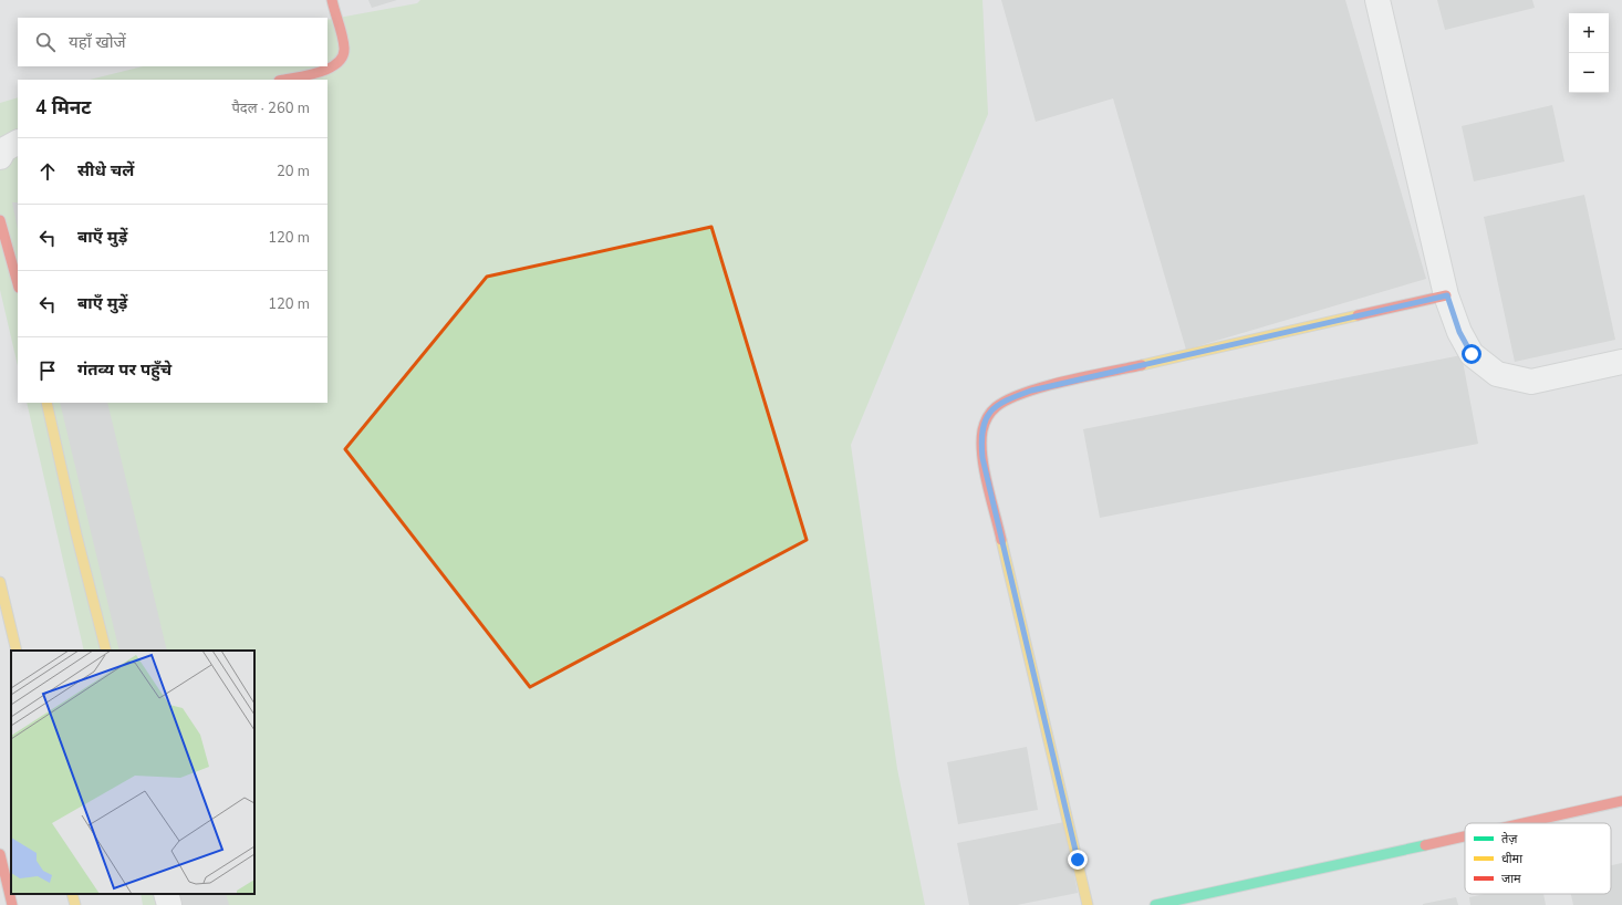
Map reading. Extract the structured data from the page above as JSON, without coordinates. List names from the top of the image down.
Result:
{
  "legend": ["तेज़", "धीमा", "जाम"],
  "page": {
    "map_buttons": ["+", "−"],
    "search": "यहाँ खोजें",
    "heading": ["4 मिनट", "पैदल · 260 m"],
    "list": [
      ["सीधे चलें", "20 m"],
      ["बाएँ मुड़ें", "120 m"],
      ["बाएँ मुड़ें", "120 m"],
      "गंतव्य पर पहुँचे"
    ]
  }
}
